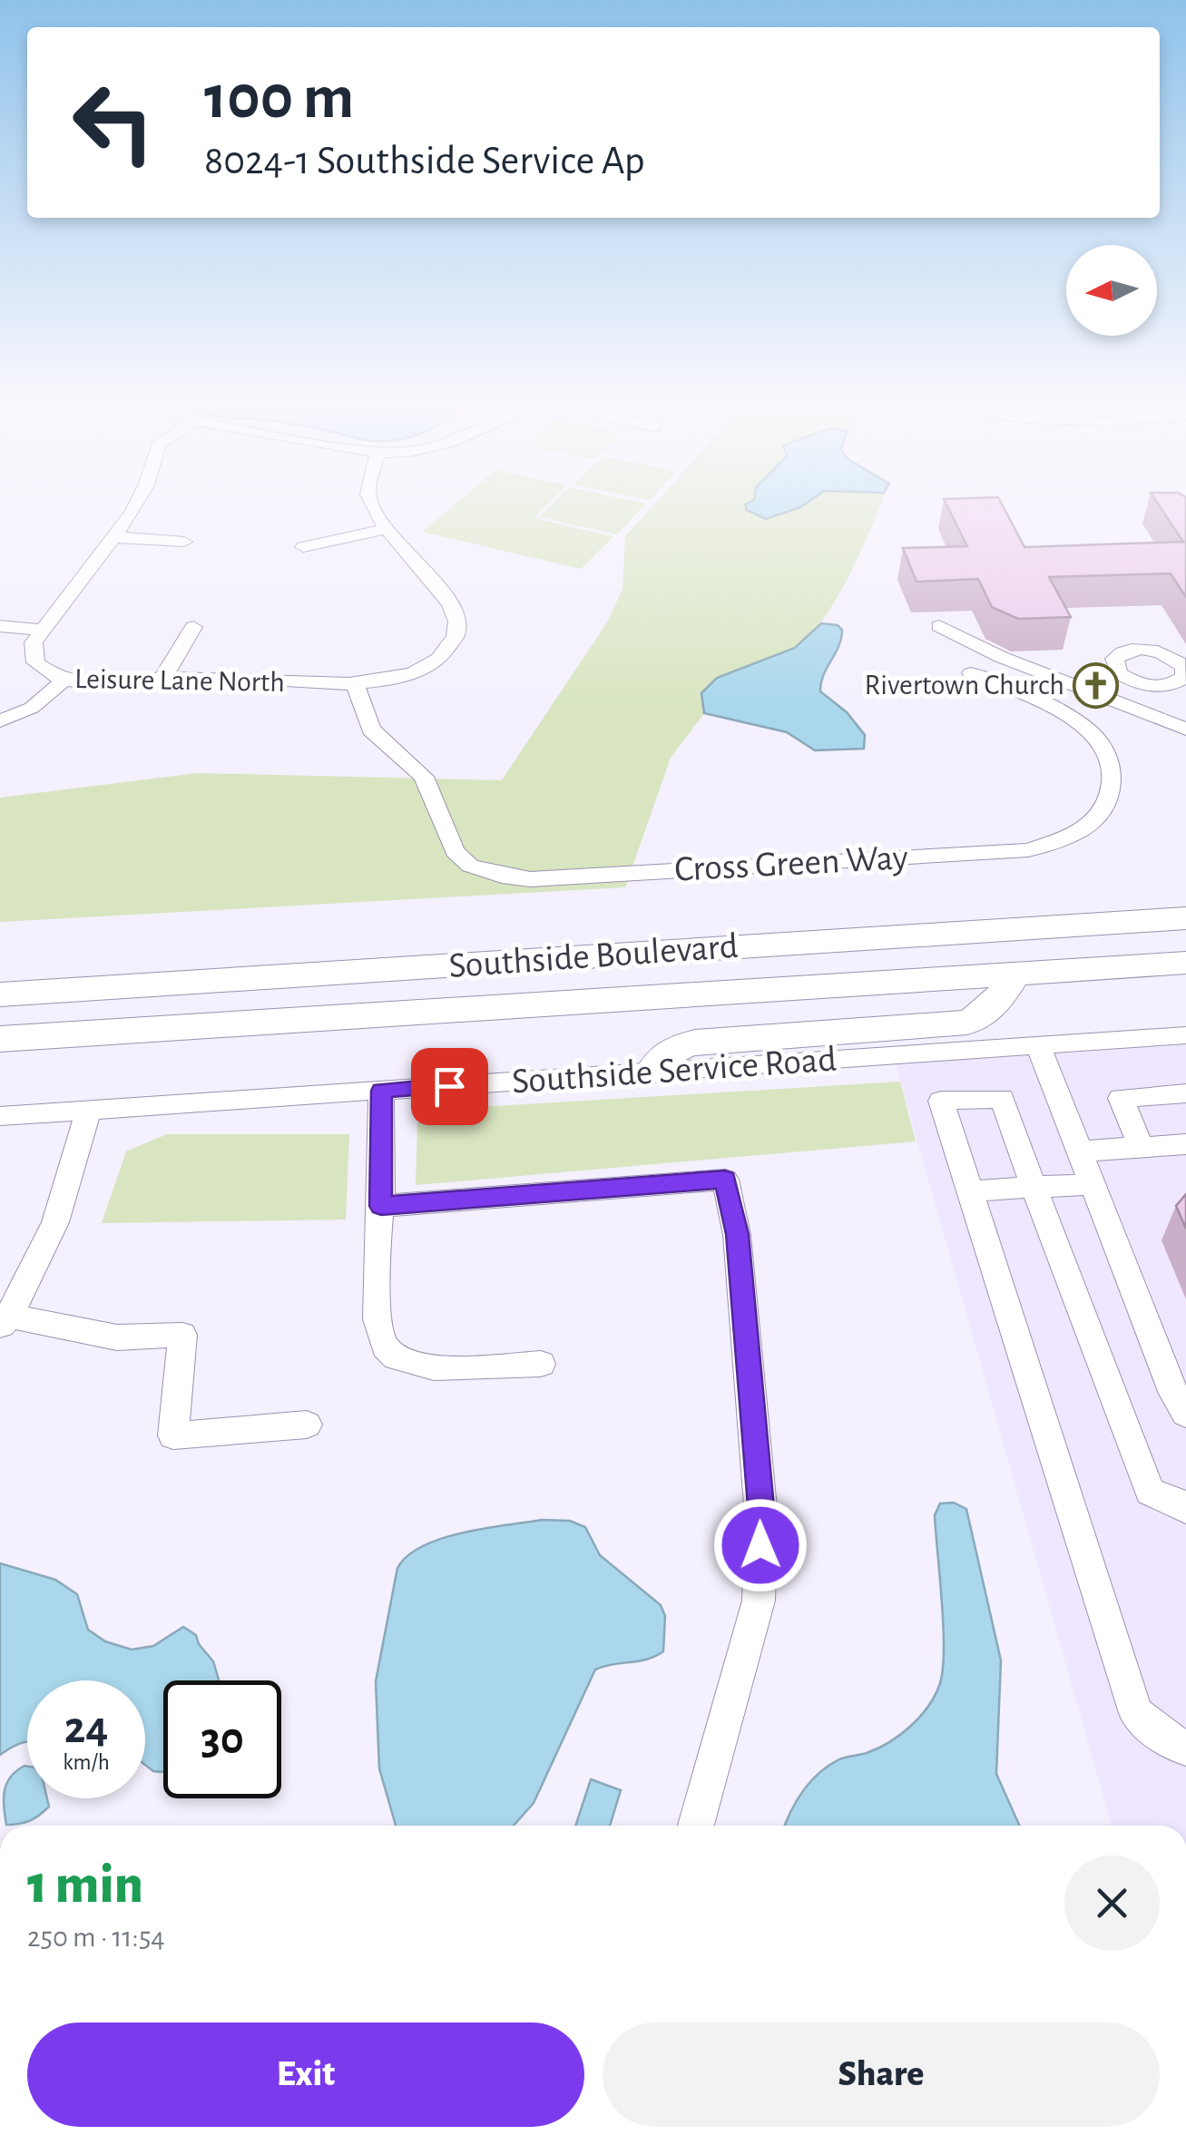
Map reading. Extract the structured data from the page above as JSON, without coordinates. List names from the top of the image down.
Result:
{
  "streets": {
    "highway": ["Southside Boulevard"],
    "street": ["Leisure Lane North", "Cross Green Way", "Southside Service Road"]
  },
  "crossings": [
    ["Leisure Lane North", "Cross Green Way"]
  ],
  "places": {
    "church": ["Rivertown Church"]
  },
  "north": "left",
  "page": {
    "turn": ["100 m", "8024-1 Southside Service Ap"],
    "speed": "24 km/h",
    "limit": "30",
    "heading": ["1 min", "250 m · 11:54"],
    "buttons": ["Exit", "Share"]
  }
}
